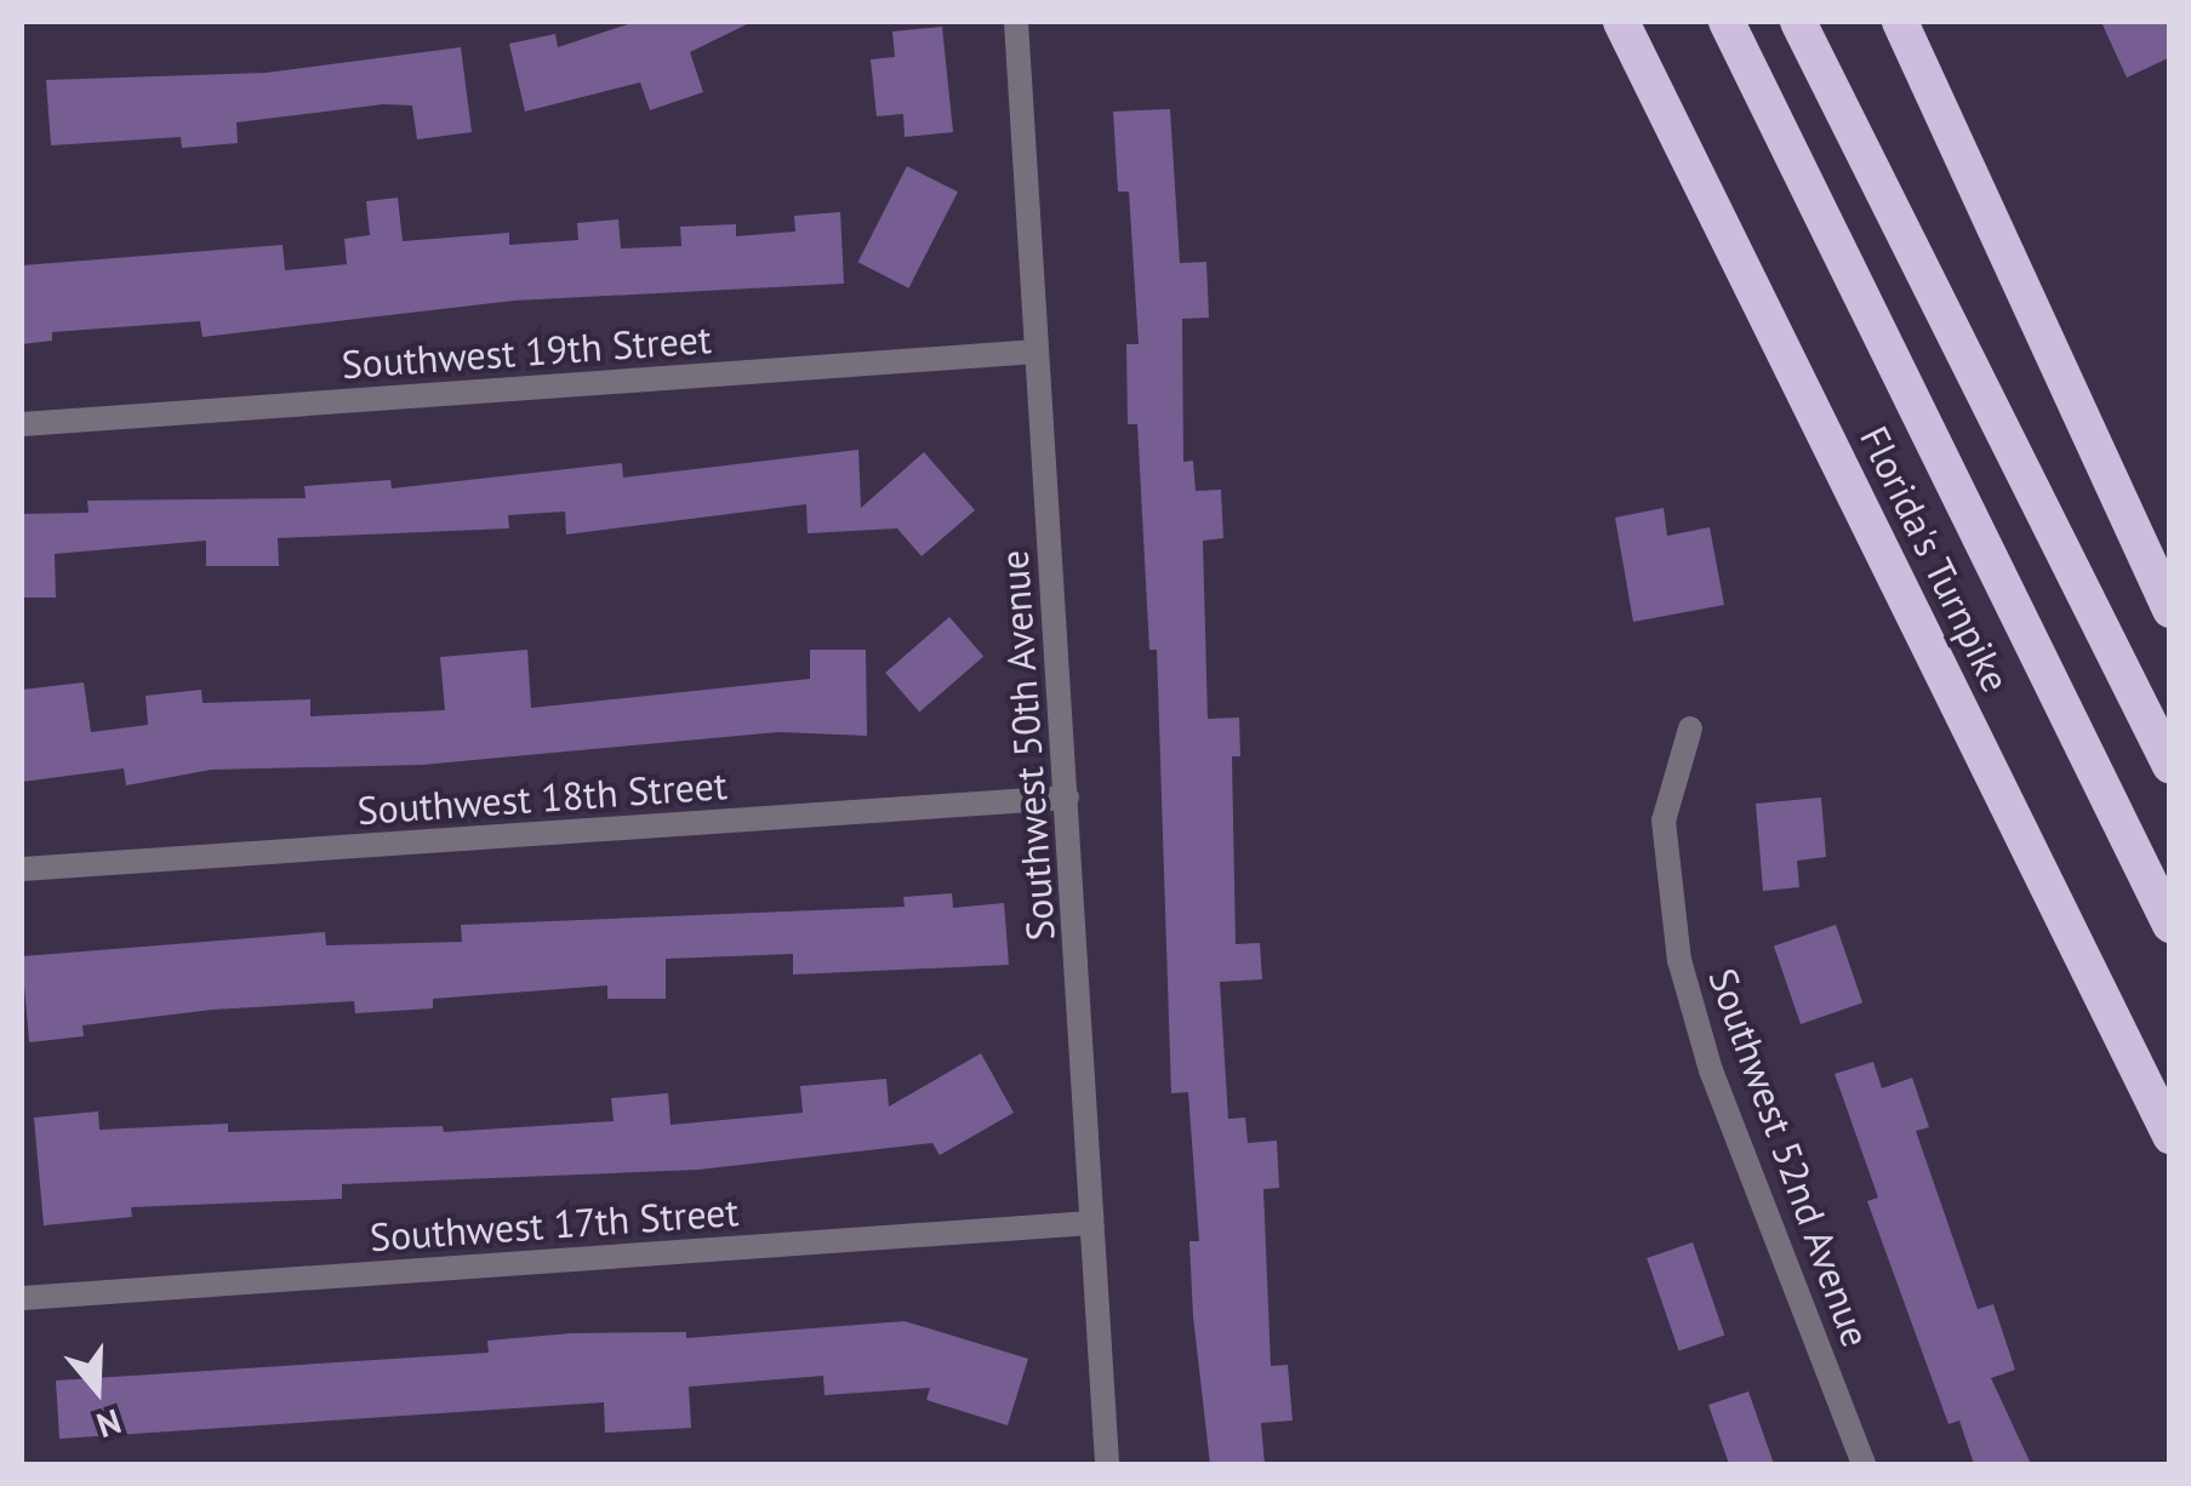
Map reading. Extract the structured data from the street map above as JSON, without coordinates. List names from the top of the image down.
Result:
{
  "streets": {
    "highway": ["Florida's Turnpike"],
    "street": [
      "Southwest 19th Street",
      "Southwest 50th Avenue",
      "Southwest 18th Street",
      "Southwest 52nd Avenue",
      "Southwest 17th Street"
    ]
  },
  "crossings": [
    ["Southwest 19th Street", "Southwest 50th Avenue"],
    ["Southwest 50th Avenue", "Southwest 18th Street"],
    ["Southwest 50th Avenue", "Southwest 17th Street"]
  ],
  "north": "bottom"
}
